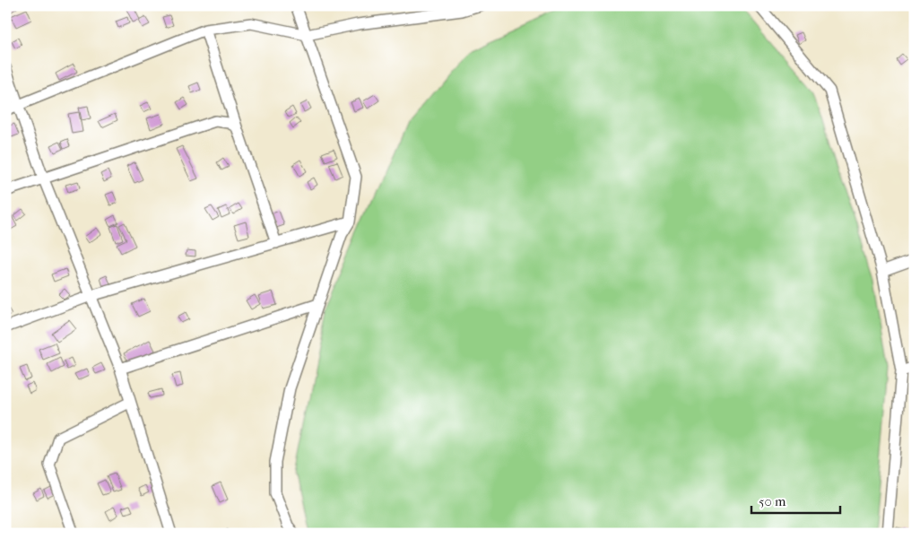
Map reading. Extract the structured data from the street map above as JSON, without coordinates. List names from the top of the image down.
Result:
{
  "scale_bar": "50 m"
}
